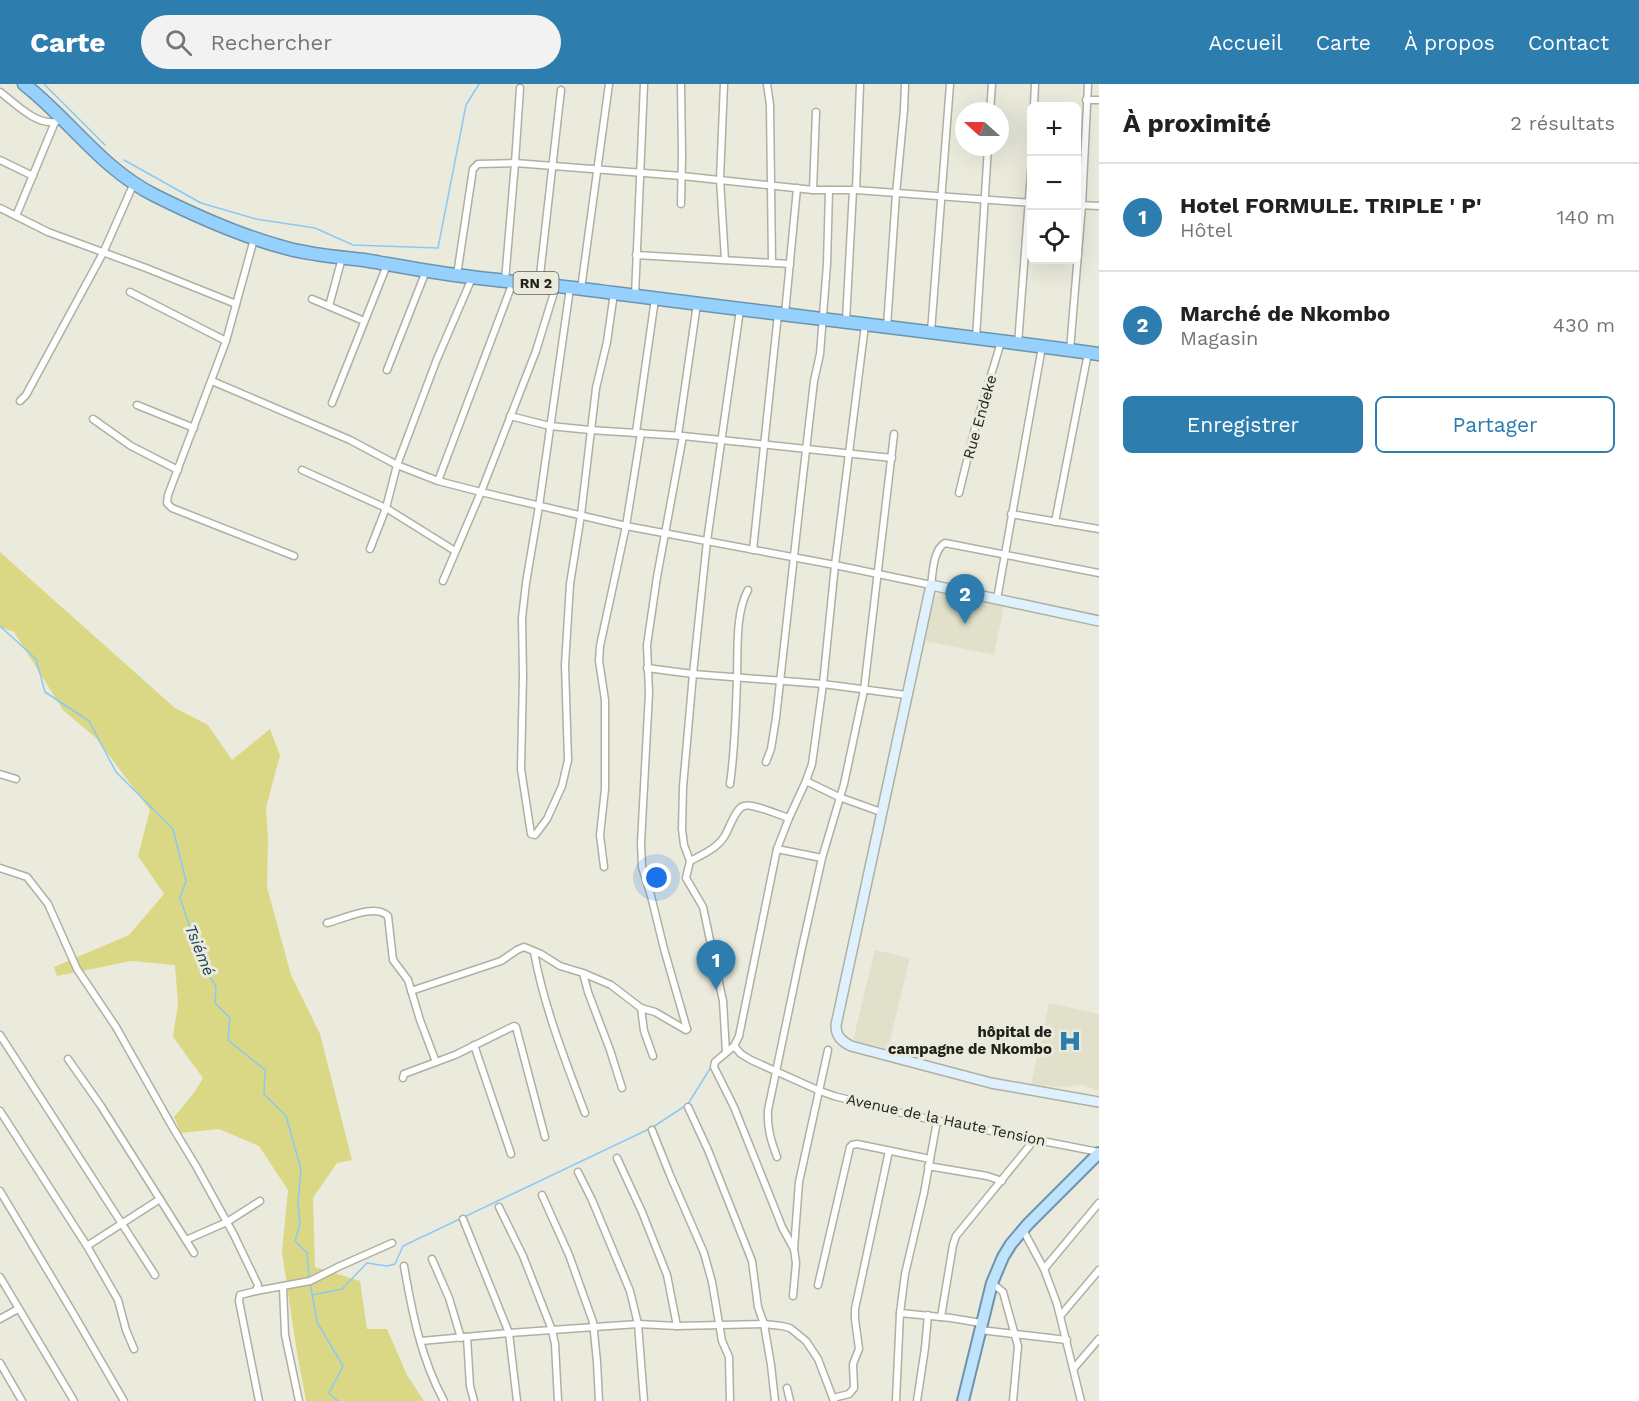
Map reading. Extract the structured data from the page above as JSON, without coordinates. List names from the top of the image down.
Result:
{
  "streets": {
    "highway": ["RN 2"],
    "street": ["Rue Endeke", "Avenue de la Haute Tension"]
  },
  "crossings": [
    ["RN 2", "Rue Endeke"]
  ],
  "water": ["Tsiémé"],
  "places": {
    "hospital": ["hôpital de campagne de Nkombo"]
  },
  "north": "left",
  "page": {
    "header": "Carte",
    "search": "Rechercher",
    "nav": [
      "Accueil",
      "Carte",
      "À propos",
      "Contact"
    ],
    "heading": ["À proximité", "2 résultats"],
    "map_buttons": ["+", "−"],
    "list": [
      {
        "mark": "1",
        "name": "Hotel FORMULE. TRIPLE ' P'",
        "note": "Hôtel",
        "value": "140 m"
      },
      {
        "mark": "2",
        "name": "Marché de Nkombo",
        "note": "Magasin",
        "value": "430 m"
      }
    ],
    "buttons": ["Enregistrer", "Partager"],
    "pins": ["2", "1"]
  }
}
